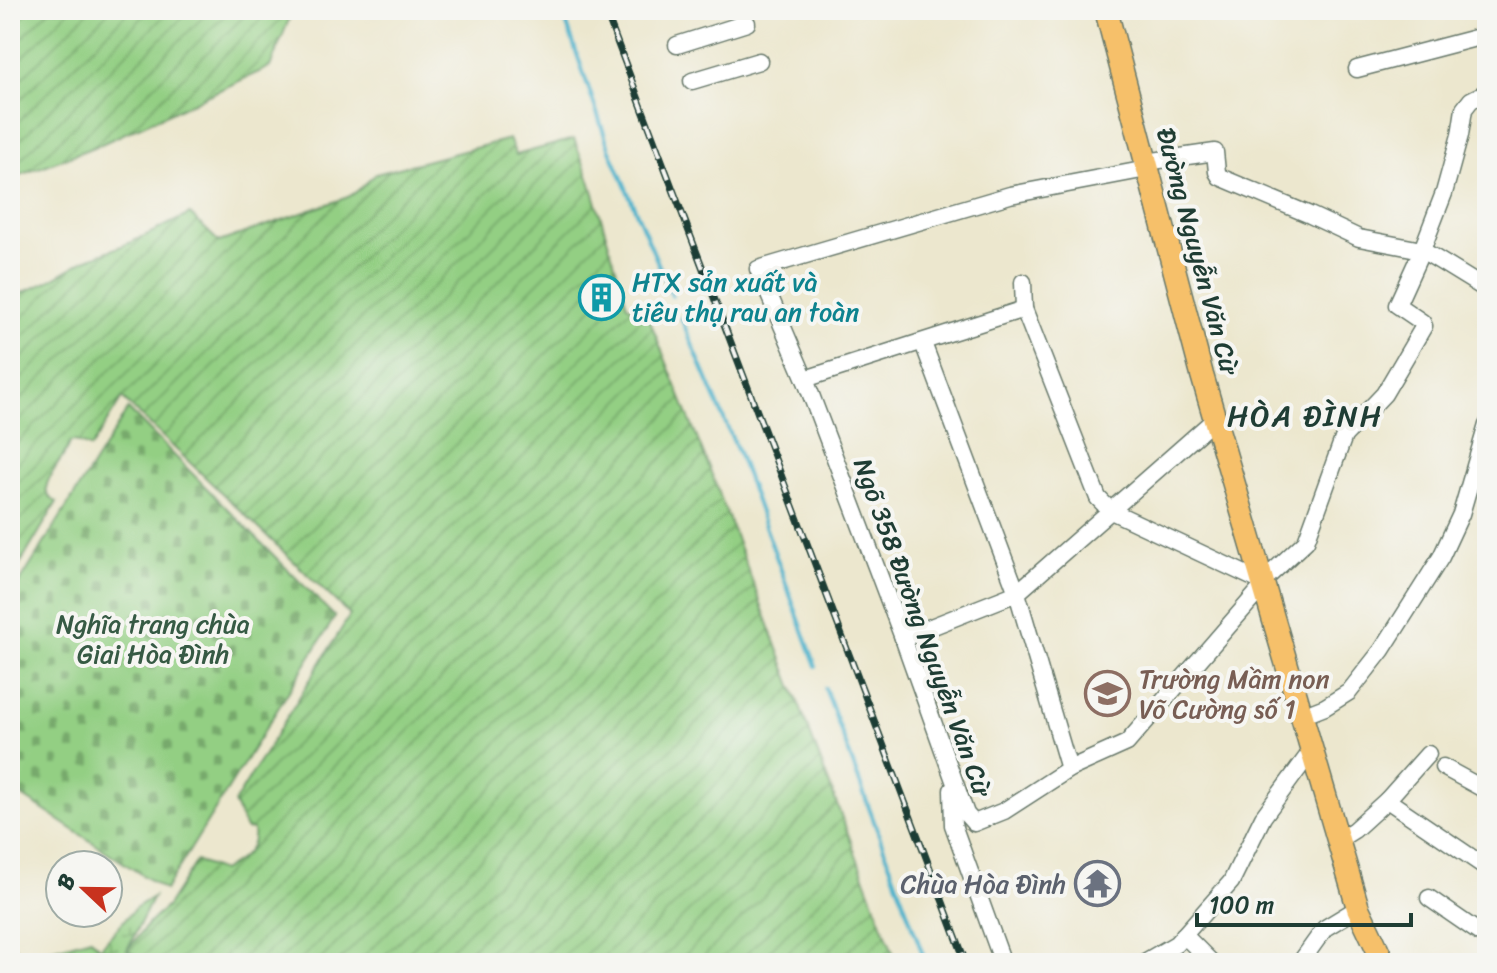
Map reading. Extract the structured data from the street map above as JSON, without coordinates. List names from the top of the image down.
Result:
{
  "streets": {
    "main road": ["Đường Nguyễn Văn Cừ"],
    "street": ["Ngõ 358 Đường Nguyễn Văn Cừ"]
  },
  "crossings": [
    ["Đường Nguyễn Văn Cừ", "Ngõ 358 Đường Nguyễn Văn Cừ"]
  ],
  "districts": ["HÒA ĐÌNH"],
  "parks": ["Nghĩa trang chùa Giai Hòa Đình"],
  "places": {
    "building": ["HTX sản xuất và tiêu thụ rau an toàn"],
    "school or university": ["Trường Mầm non Võ Cường số 1"],
    "temple": ["Chùa Hòa Đình"]
  },
  "scale_bar": "100 m",
  "north": "left"
}
